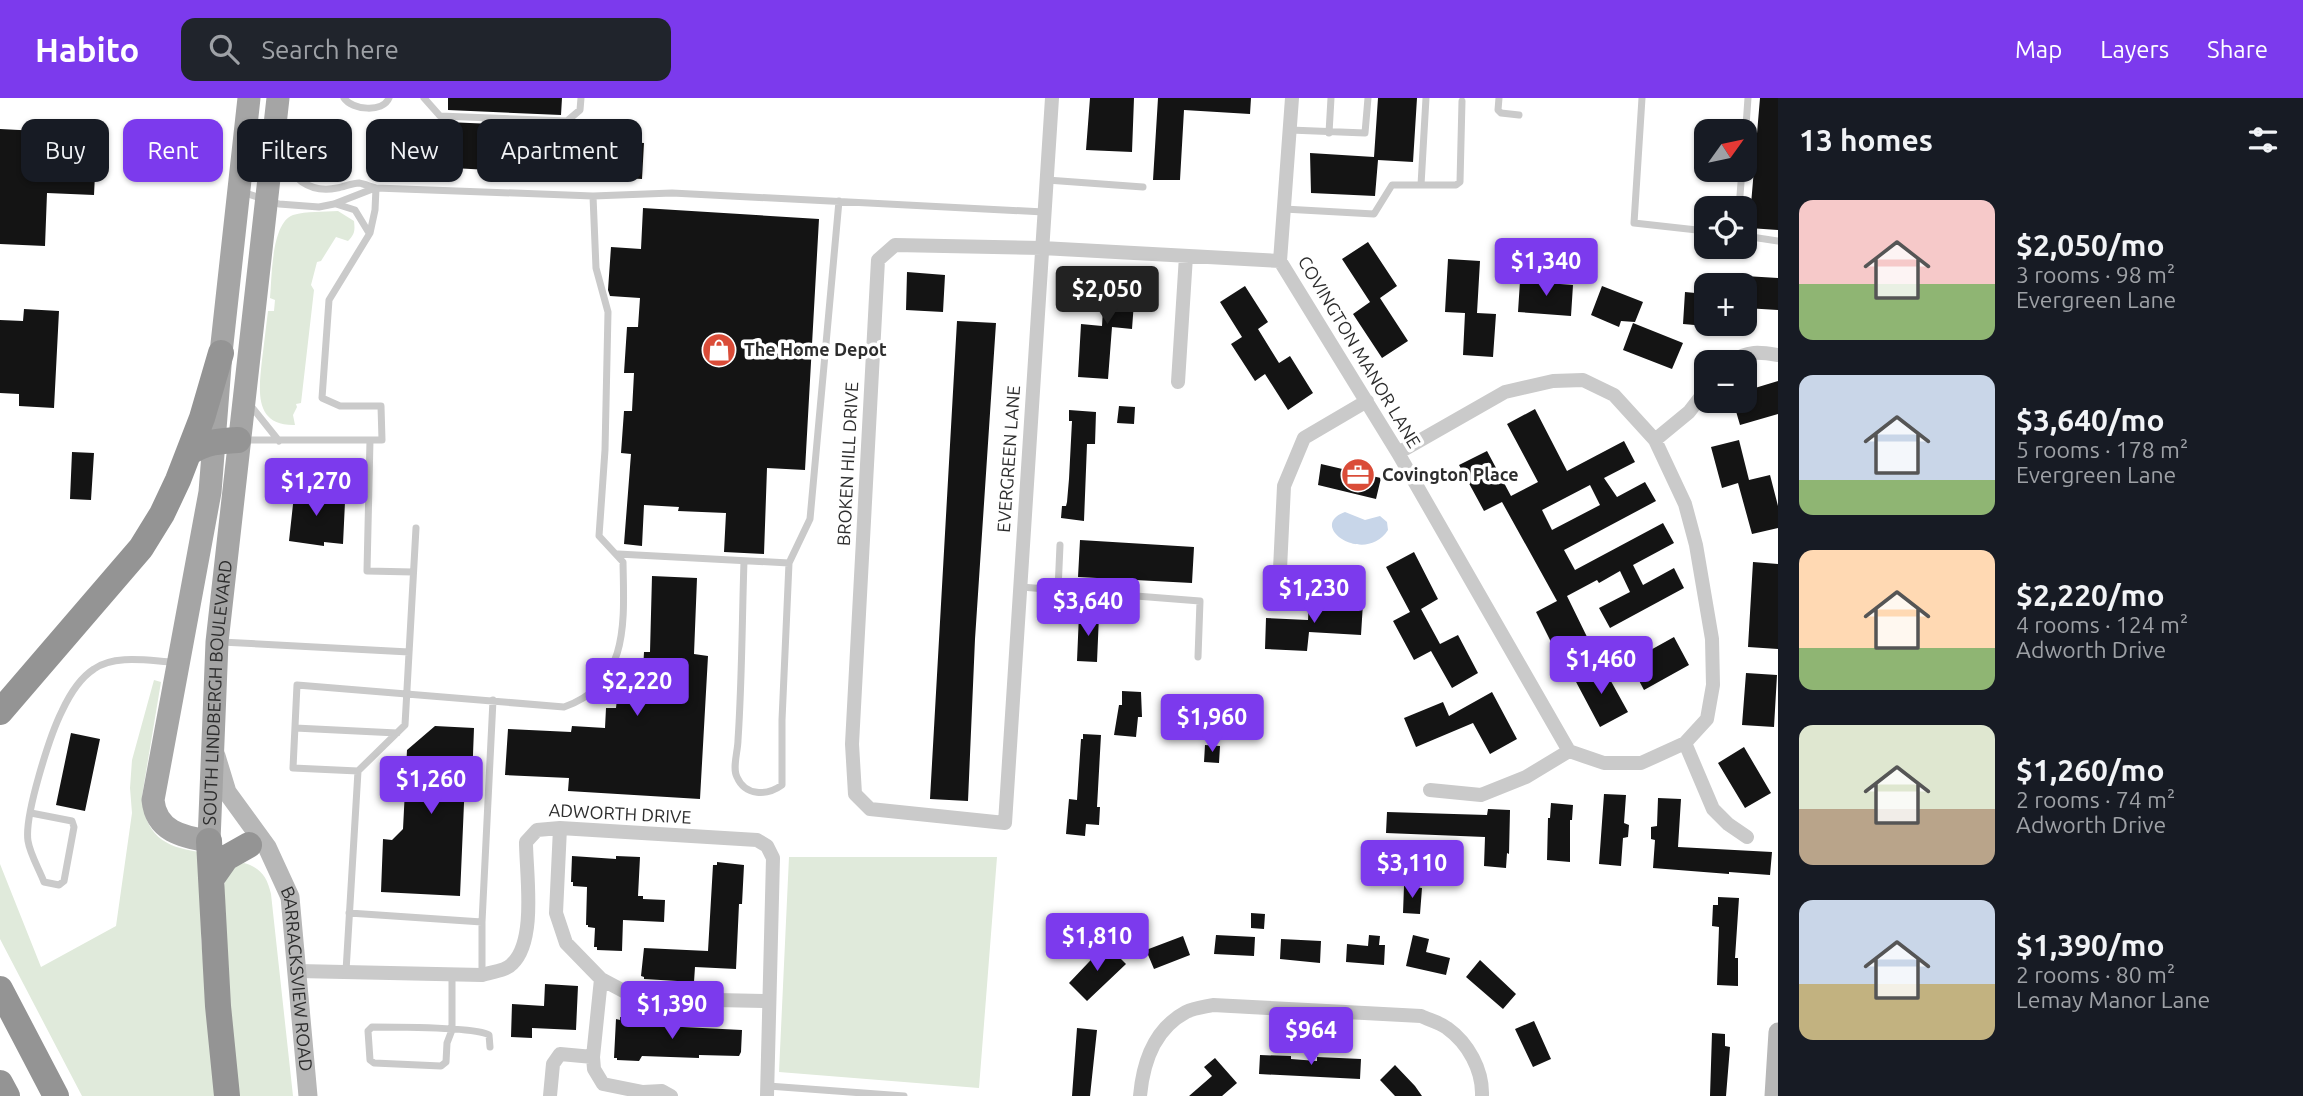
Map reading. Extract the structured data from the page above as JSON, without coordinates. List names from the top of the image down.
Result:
{
  "streets": {
    "main road": ["SOUTH LINDBERGH BOULEVARD"],
    "street": [
      "COVINGTON MANOR LANE",
      "EVERGREEN LANE",
      "BROKEN HILL DRIVE",
      "ADWORTH DRIVE",
      "BARRACKSVIEW ROAD"
    ]
  },
  "crossings": [
    ["COVINGTON MANOR LANE", "BROKEN HILL DRIVE"],
    ["EVERGREEN LANE", "BROKEN HILL DRIVE"],
    ["SOUTH LINDBERGH BOULEVARD", "BARRACKSVIEW ROAD"],
    ["ADWORTH DRIVE", "BARRACKSVIEW ROAD"]
  ],
  "places": {
    "shop": ["The Home Depot"],
    "office": ["Covington Place"]
  },
  "north": "top right",
  "page": {
    "header": "Habito",
    "search": "Search here",
    "nav": ["Map", "Layers", "Share"],
    "heading": "13 homes",
    "map_buttons": ["+", "−"],
    "chip": [
      "Buy",
      "Rent",
      "Filters",
      "New",
      "Apartment"
    ],
    "list": [
      {
        "name": "$2,050/mo",
        "note": "3 rooms · 98 m² · Evergreen Lane"
      },
      {
        "name": "$3,640/mo",
        "note": "5 rooms · 178 m² · Evergreen Lane"
      },
      {
        "name": "$2,220/mo",
        "note": "4 rooms · 124 m² · Adworth Drive"
      },
      {
        "name": "$1,260/mo",
        "note": "2 rooms · 74 m² · Adworth Drive"
      },
      {
        "name": "$1,390/mo",
        "note": "2 rooms · 80 m² · Lemay Manor Lane"
      }
    ],
    "price": [
      "$1,340",
      "$2,050",
      "$1,270",
      "$1,230",
      "$3,640",
      "$1,460",
      "$2,220",
      "$1,960",
      "$1,260",
      "$3,110",
      "$1,810",
      "$1,390",
      "$964"
    ]
  }
}
